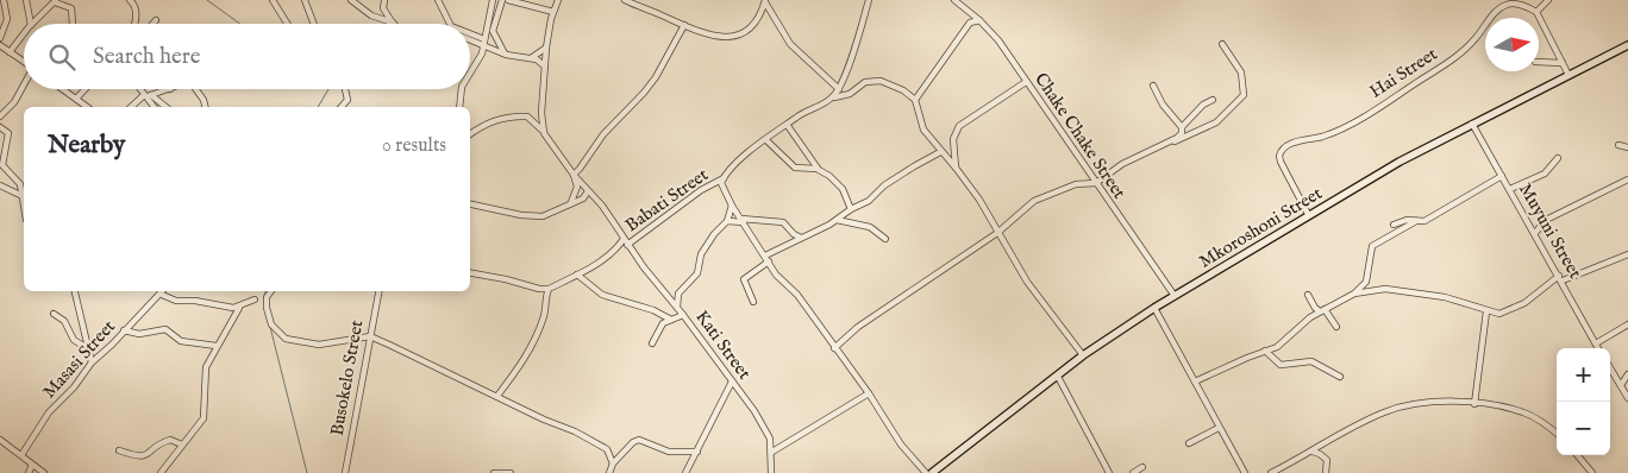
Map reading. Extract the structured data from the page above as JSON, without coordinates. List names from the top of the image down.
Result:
{
  "streets": {
    "street": [
      "Hai Street",
      "Chake Chake Street",
      "Babati Street",
      "Mkoroshoni Street",
      "Muyuni Street",
      "Kati Street",
      "Masasi Street",
      "Busokelo Street"
    ]
  },
  "crossings": [
    ["Hai Street", "Mkoroshoni Street"],
    ["Chake Chake Street", "Mkoroshoni Street"],
    ["Babati Street", "Kati Street"],
    ["Mkoroshoni Street", "Muyuni Street"]
  ],
  "north": "right",
  "page": {
    "search": "Search here",
    "heading": ["Nearby", "0 results"],
    "map_buttons": ["+", "−"]
  }
}
